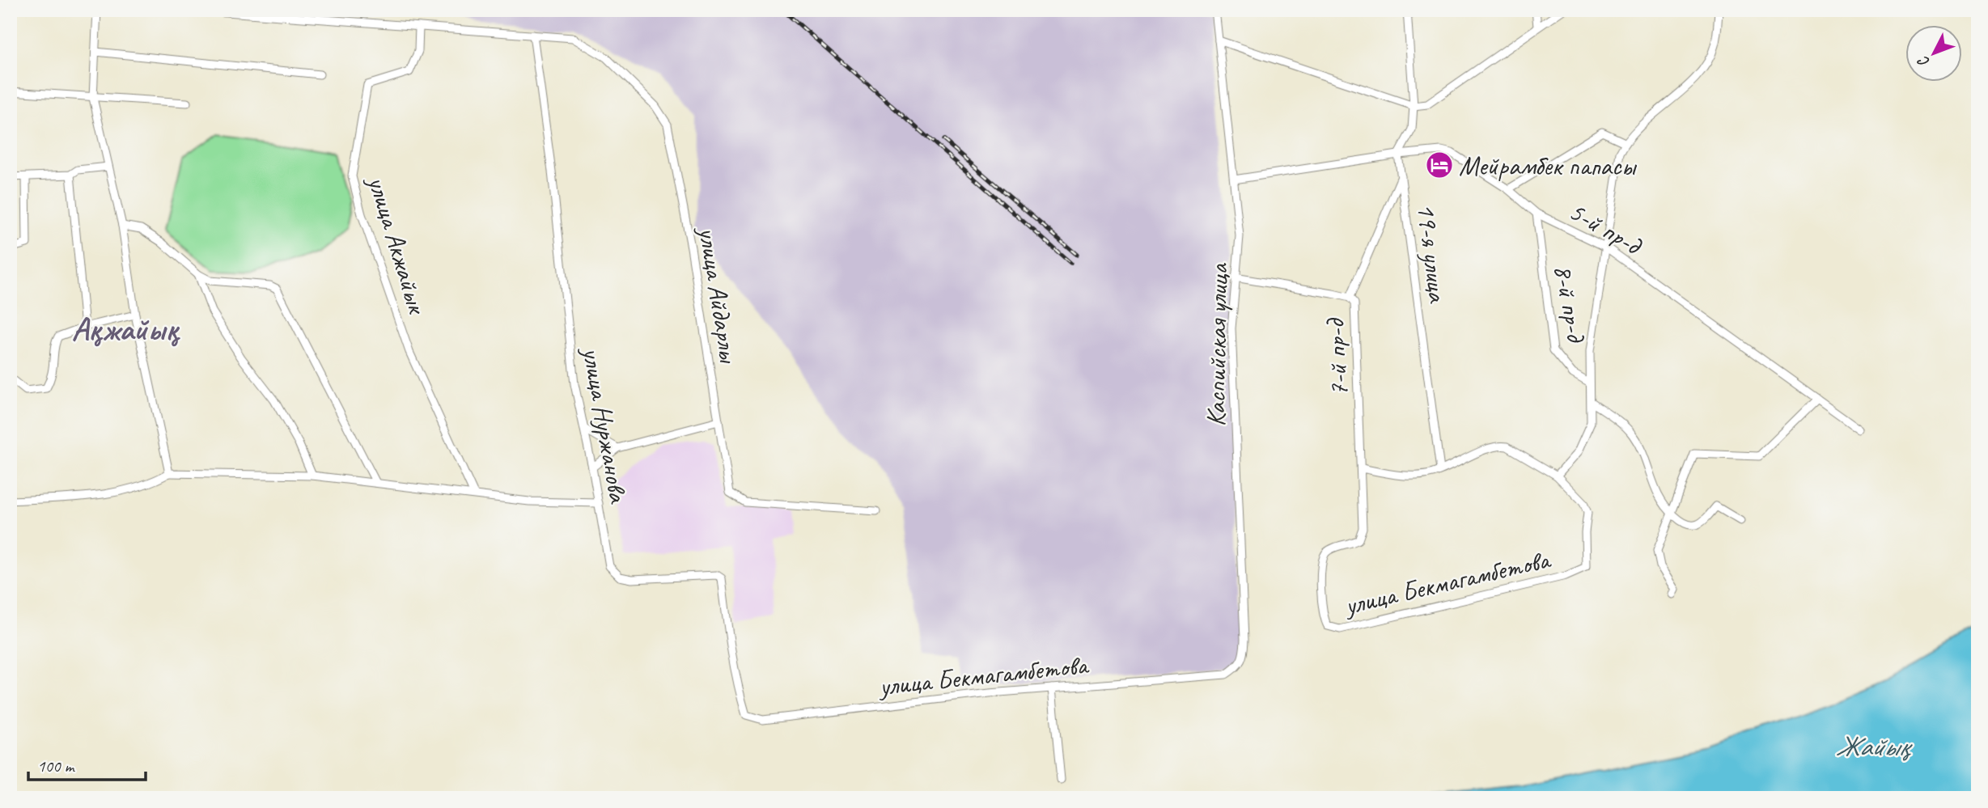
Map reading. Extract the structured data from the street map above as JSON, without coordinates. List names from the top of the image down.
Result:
{
  "streets": {
    "street": [
      "5-й пр-д",
      "улица Акжайык",
      "19-я улица",
      "улица Айдарлы",
      "8-й пр-д",
      "Каспийская улица",
      "7-й пр-д",
      "улица Нуржанова",
      "улица Бекмагамбетова"
    ]
  },
  "crossings": [
    ["5-й пр-д", "19-я улица"],
    ["5-й пр-д", "8-й пр-д"],
    ["5-й пр-д", "Каспийская улица"],
    ["улица Акжайык", "улица Айдарлы"],
    ["улица Айдарлы", "улица Нуржанова"],
    ["Каспийская улица", "7-й пр-д"],
    ["Каспийская улица", "улица Бекмагамбетова"],
    ["7-й пр-д", "улица Бекмагамбетова"],
    ["улица Нуржанова", "улица Бекмагамбетова"]
  ],
  "districts": ["Ақжайық"],
  "water": ["Жайық"],
  "places": {
    "hotel": ["Мейрамбек папасы"]
  },
  "scale_bar": "100 m",
  "north": "bottom left"
}
